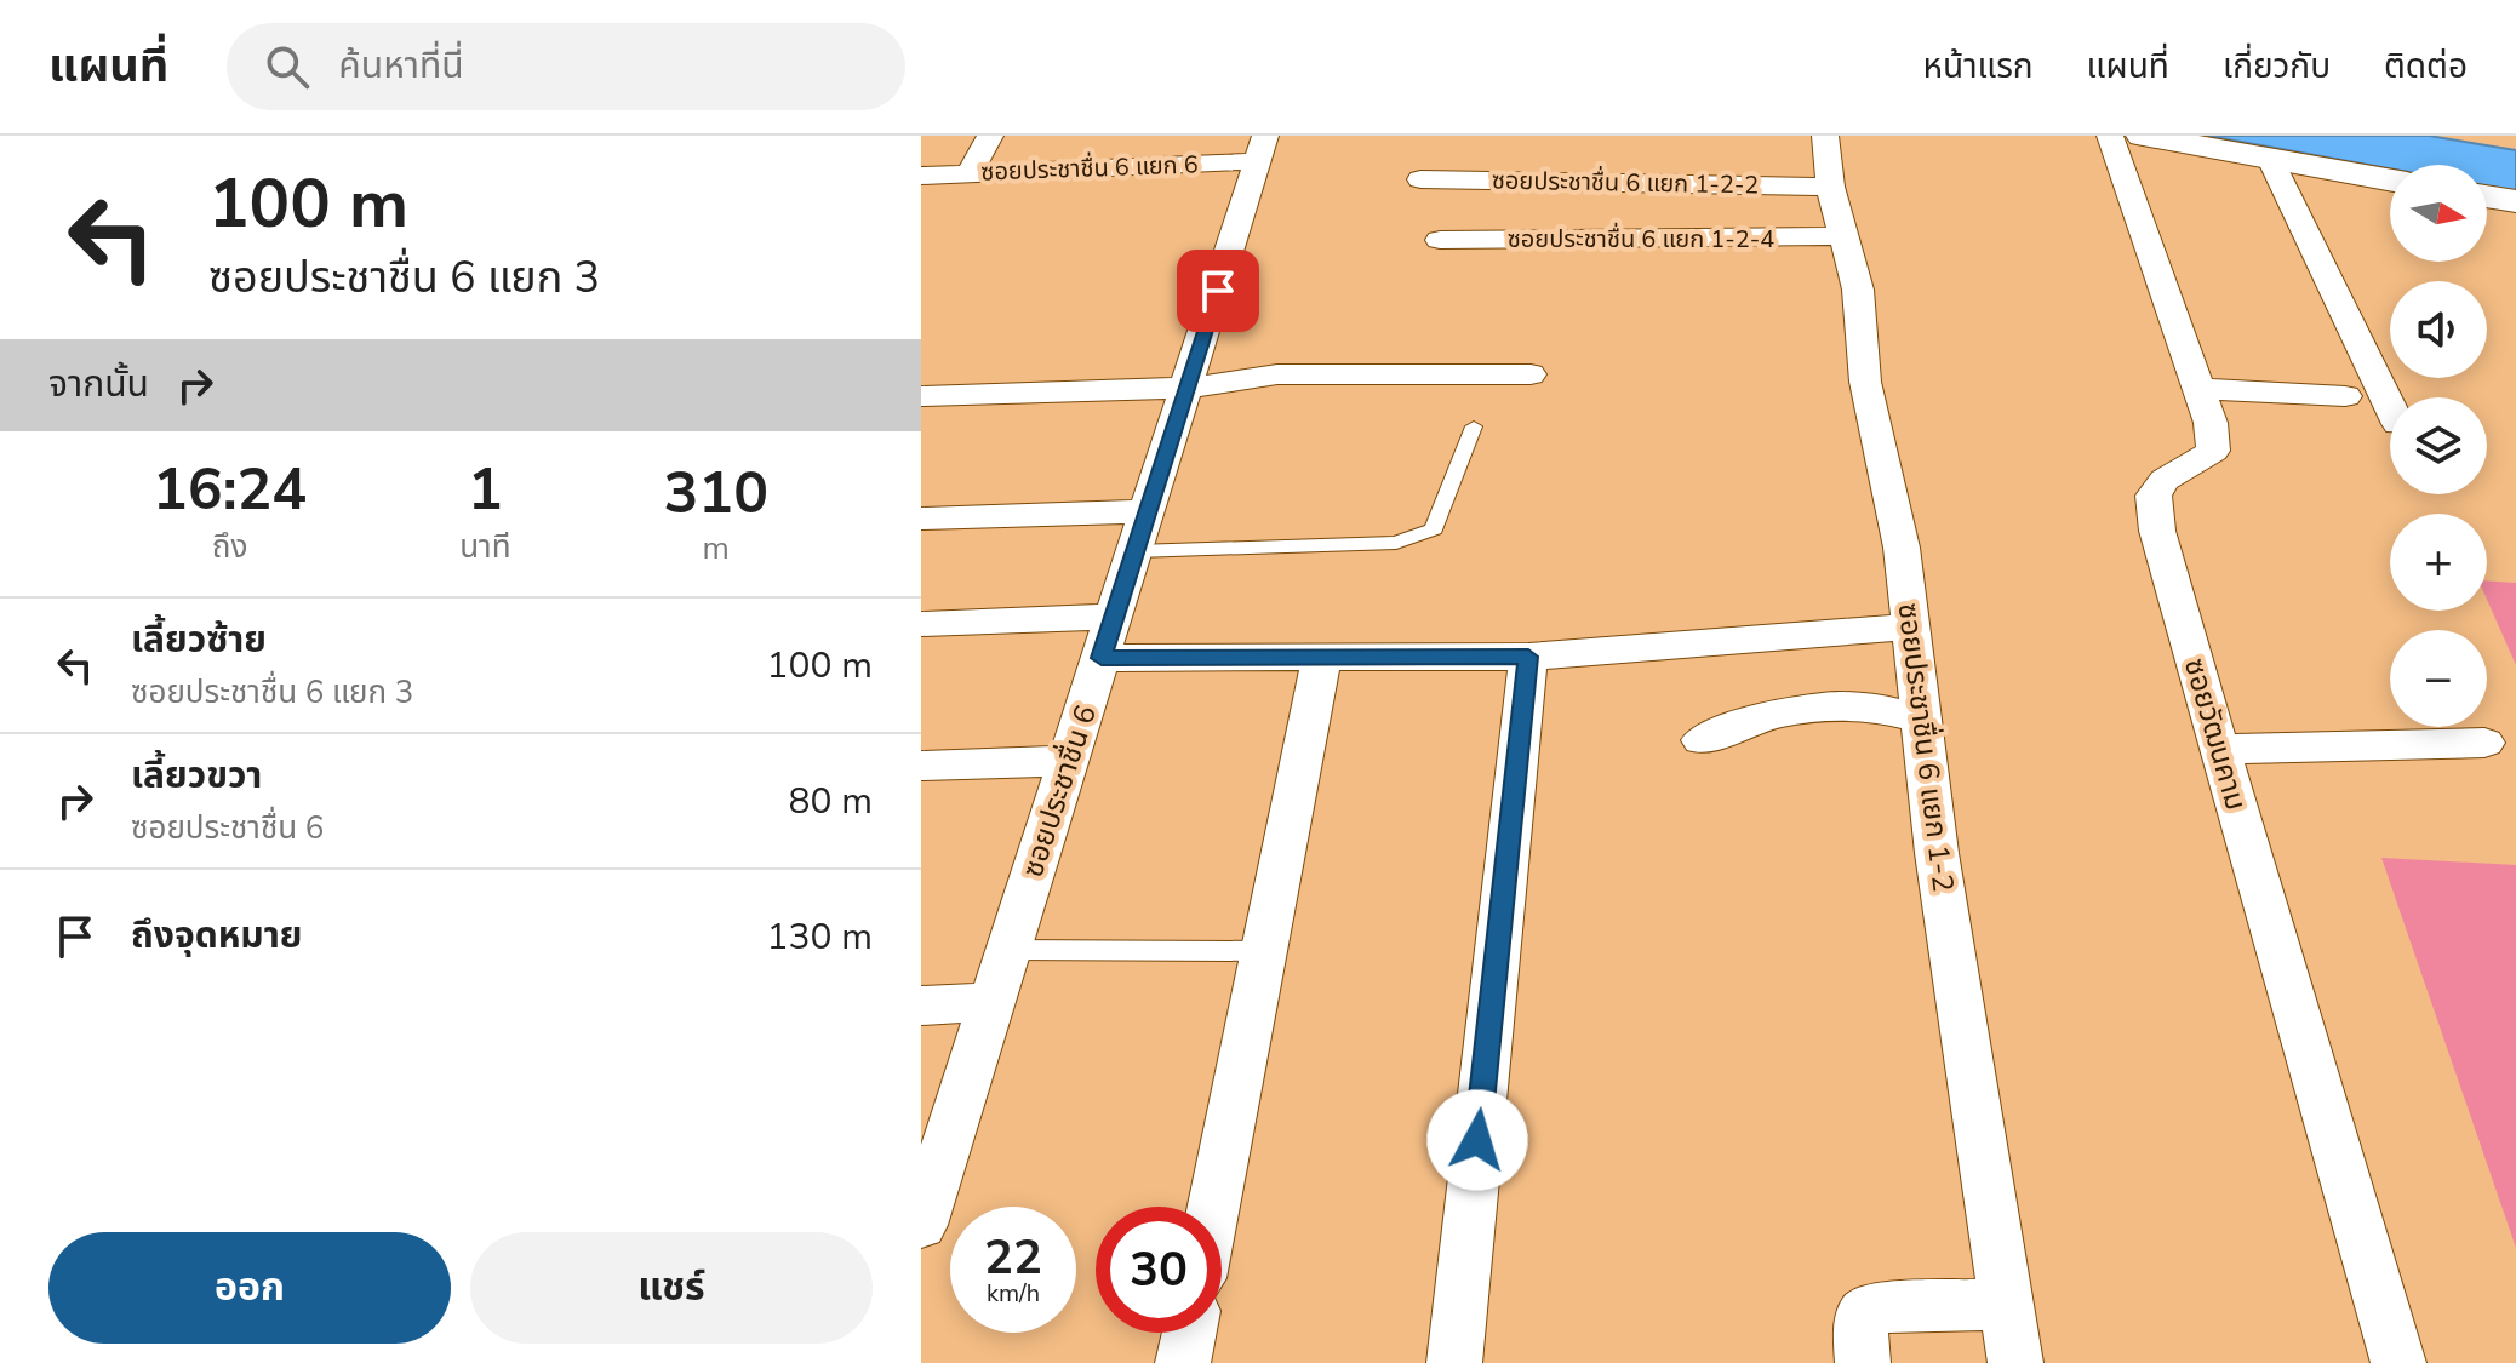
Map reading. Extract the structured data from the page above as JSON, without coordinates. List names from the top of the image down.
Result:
{
  "streets": {
    "street": [
      "ซอยประชาชื่น 6 แยก 6",
      "ซอยประชาชื่น 6 แยก 1-2-2",
      "ซอยประชาชื่น 6 แยก 1-2-4",
      "ซอยวัฒนคาม",
      "ซอยประชาชื่น 6 แยก 1-2",
      "ซอยประชาชื่น 6"
    ]
  },
  "crossings": [
    ["ซอยประชาชื่น 6 แยก 6", "ซอยประชาชื่น 6"],
    ["ซอยประชาชื่น 6 แยก 1-2-2", "ซอยประชาชื่น 6 แยก 1-2"],
    ["ซอยประชาชื่น 6 แยก 1-2-4", "ซอยประชาชื่น 6 แยก 1-2"]
  ],
  "north": "right",
  "page": {
    "header": "แผนที่",
    "search": "ค้นหาที่นี่",
    "nav": [
      "หน้าแรก",
      "แผนที่",
      "เกี่ยวกับ",
      "ติดต่อ"
    ],
    "turn": ["100 m", "ซอยประชาชื่น 6 แยก 3"],
    "map_buttons": ["+", "−"],
    "then": "จากนั้น",
    "eta": [
      "16:24",
      "ถึง",
      "1",
      "นาที",
      "310",
      "m"
    ],
    "list": [
      {
        "name": "เลี้ยวซ้าย",
        "note": "ซอยประชาชื่น 6 แยก 3",
        "value": "100 m"
      },
      {
        "name": "เลี้ยวขวา",
        "note": "ซอยประชาชื่น 6",
        "value": "80 m"
      },
      {
        "name": "ถึงจุดหมาย",
        "value": "130 m"
      }
    ],
    "speed": "22 km/h",
    "limit": "30",
    "buttons": ["ออก", "แชร์"]
  }
}
